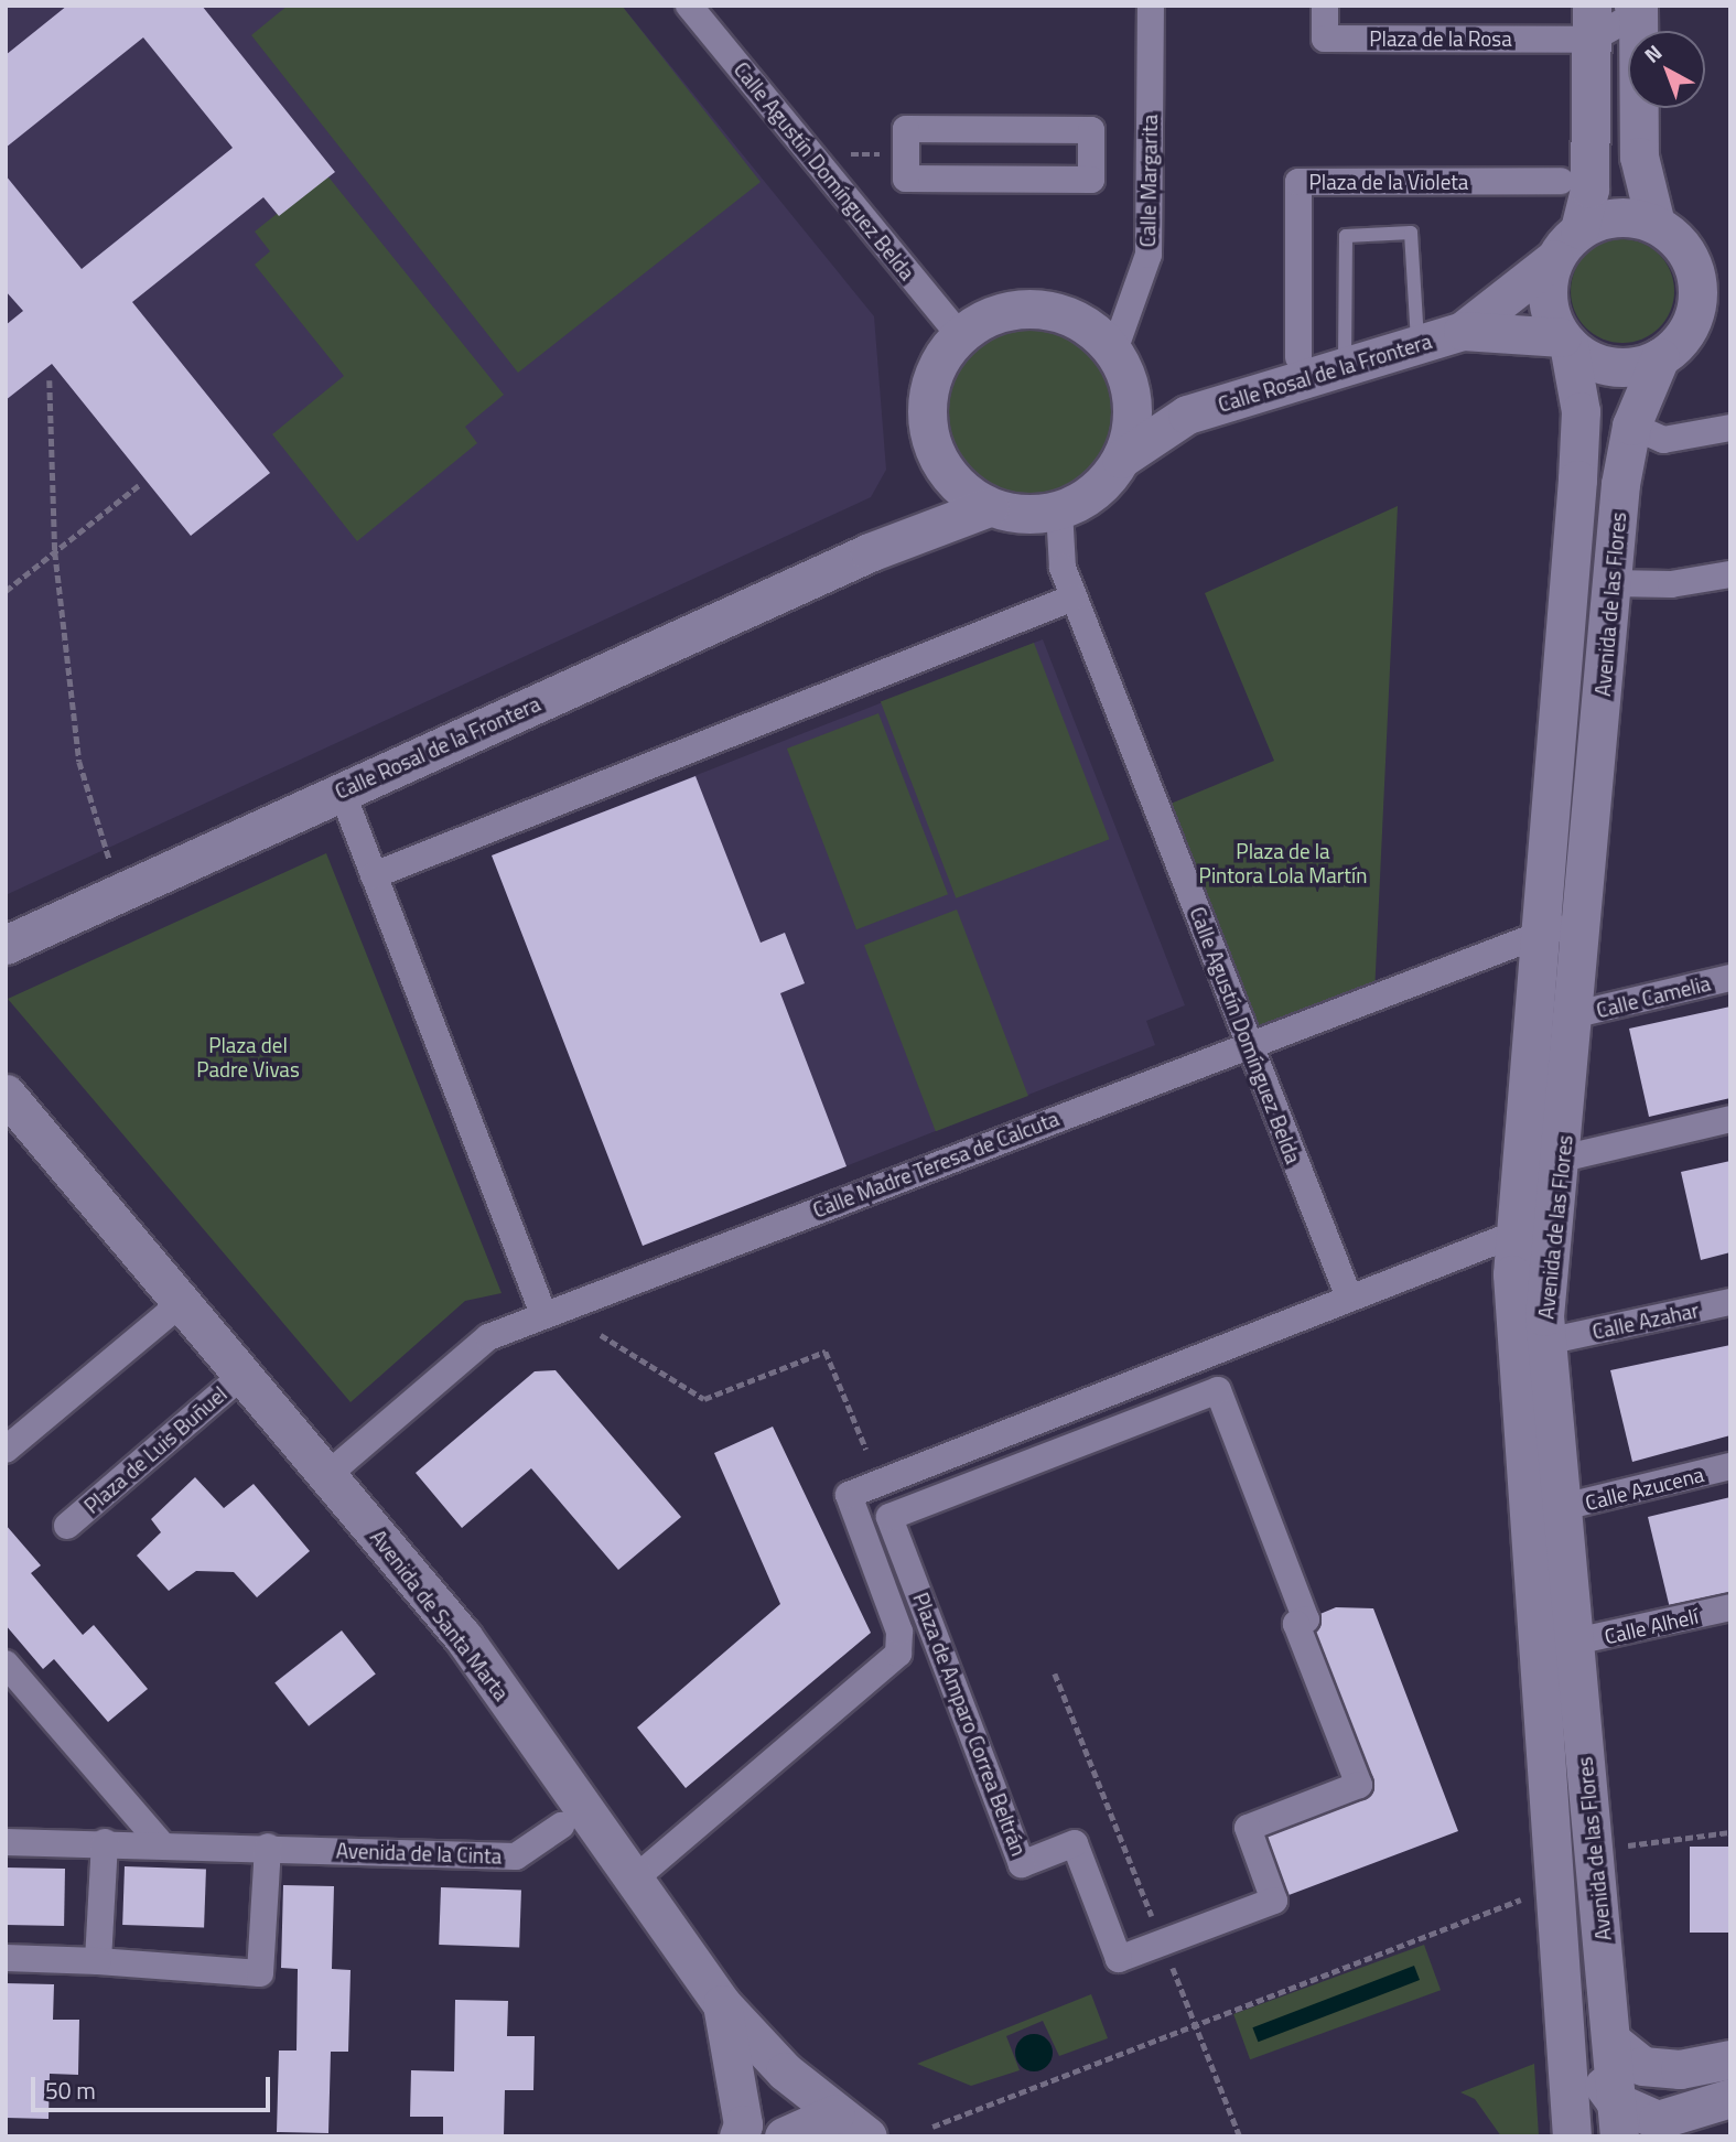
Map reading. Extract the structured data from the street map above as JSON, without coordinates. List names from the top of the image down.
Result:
{
  "streets": {
    "main road": ["Calle Rosal de la Frontera", "Avenida de las Flores", "Avenida de Santa Marta"],
    "street": [
      "Plaza de la Rosa",
      "Calle Agustín Domínguez Belda",
      "Calle Margarita",
      "Plaza de la Violeta",
      "Calle Camelia",
      "Calle Madre Teresa de Calcuta",
      "Calle Azahar",
      "Plaza de Luis Buñuel",
      "Calle Azucena",
      "Calle Alhelí",
      "Plaza de Amparo Correa Beltrán",
      "Avenida de la Cinta"
    ]
  },
  "crossings": [
    ["Calle Agustín Domínguez Belda", "Calle Margarita"],
    ["Calle Agustín Domínguez Belda", "Calle Rosal de la Frontera"],
    ["Calle Agustín Domínguez Belda", "Calle Madre Teresa de Calcuta"],
    ["Calle Margarita", "Calle Rosal de la Frontera"],
    ["Calle Rosal de la Frontera", "Avenida de las Flores"],
    ["Avenida de las Flores", "Calle Camelia"],
    ["Avenida de las Flores", "Calle Madre Teresa de Calcuta"],
    ["Avenida de las Flores", "Calle Azahar"],
    ["Avenida de las Flores", "Calle Azucena"],
    ["Avenida de las Flores", "Calle Alhelí"],
    ["Calle Madre Teresa de Calcuta", "Avenida de Santa Marta"],
    ["Plaza de Luis Buñuel", "Avenida de Santa Marta"]
  ],
  "parks": ["Plaza de la Pintora Lola Martín", "Plaza del Padre Vivas"],
  "scale_bar": "50 m",
  "north": "top left"
}
